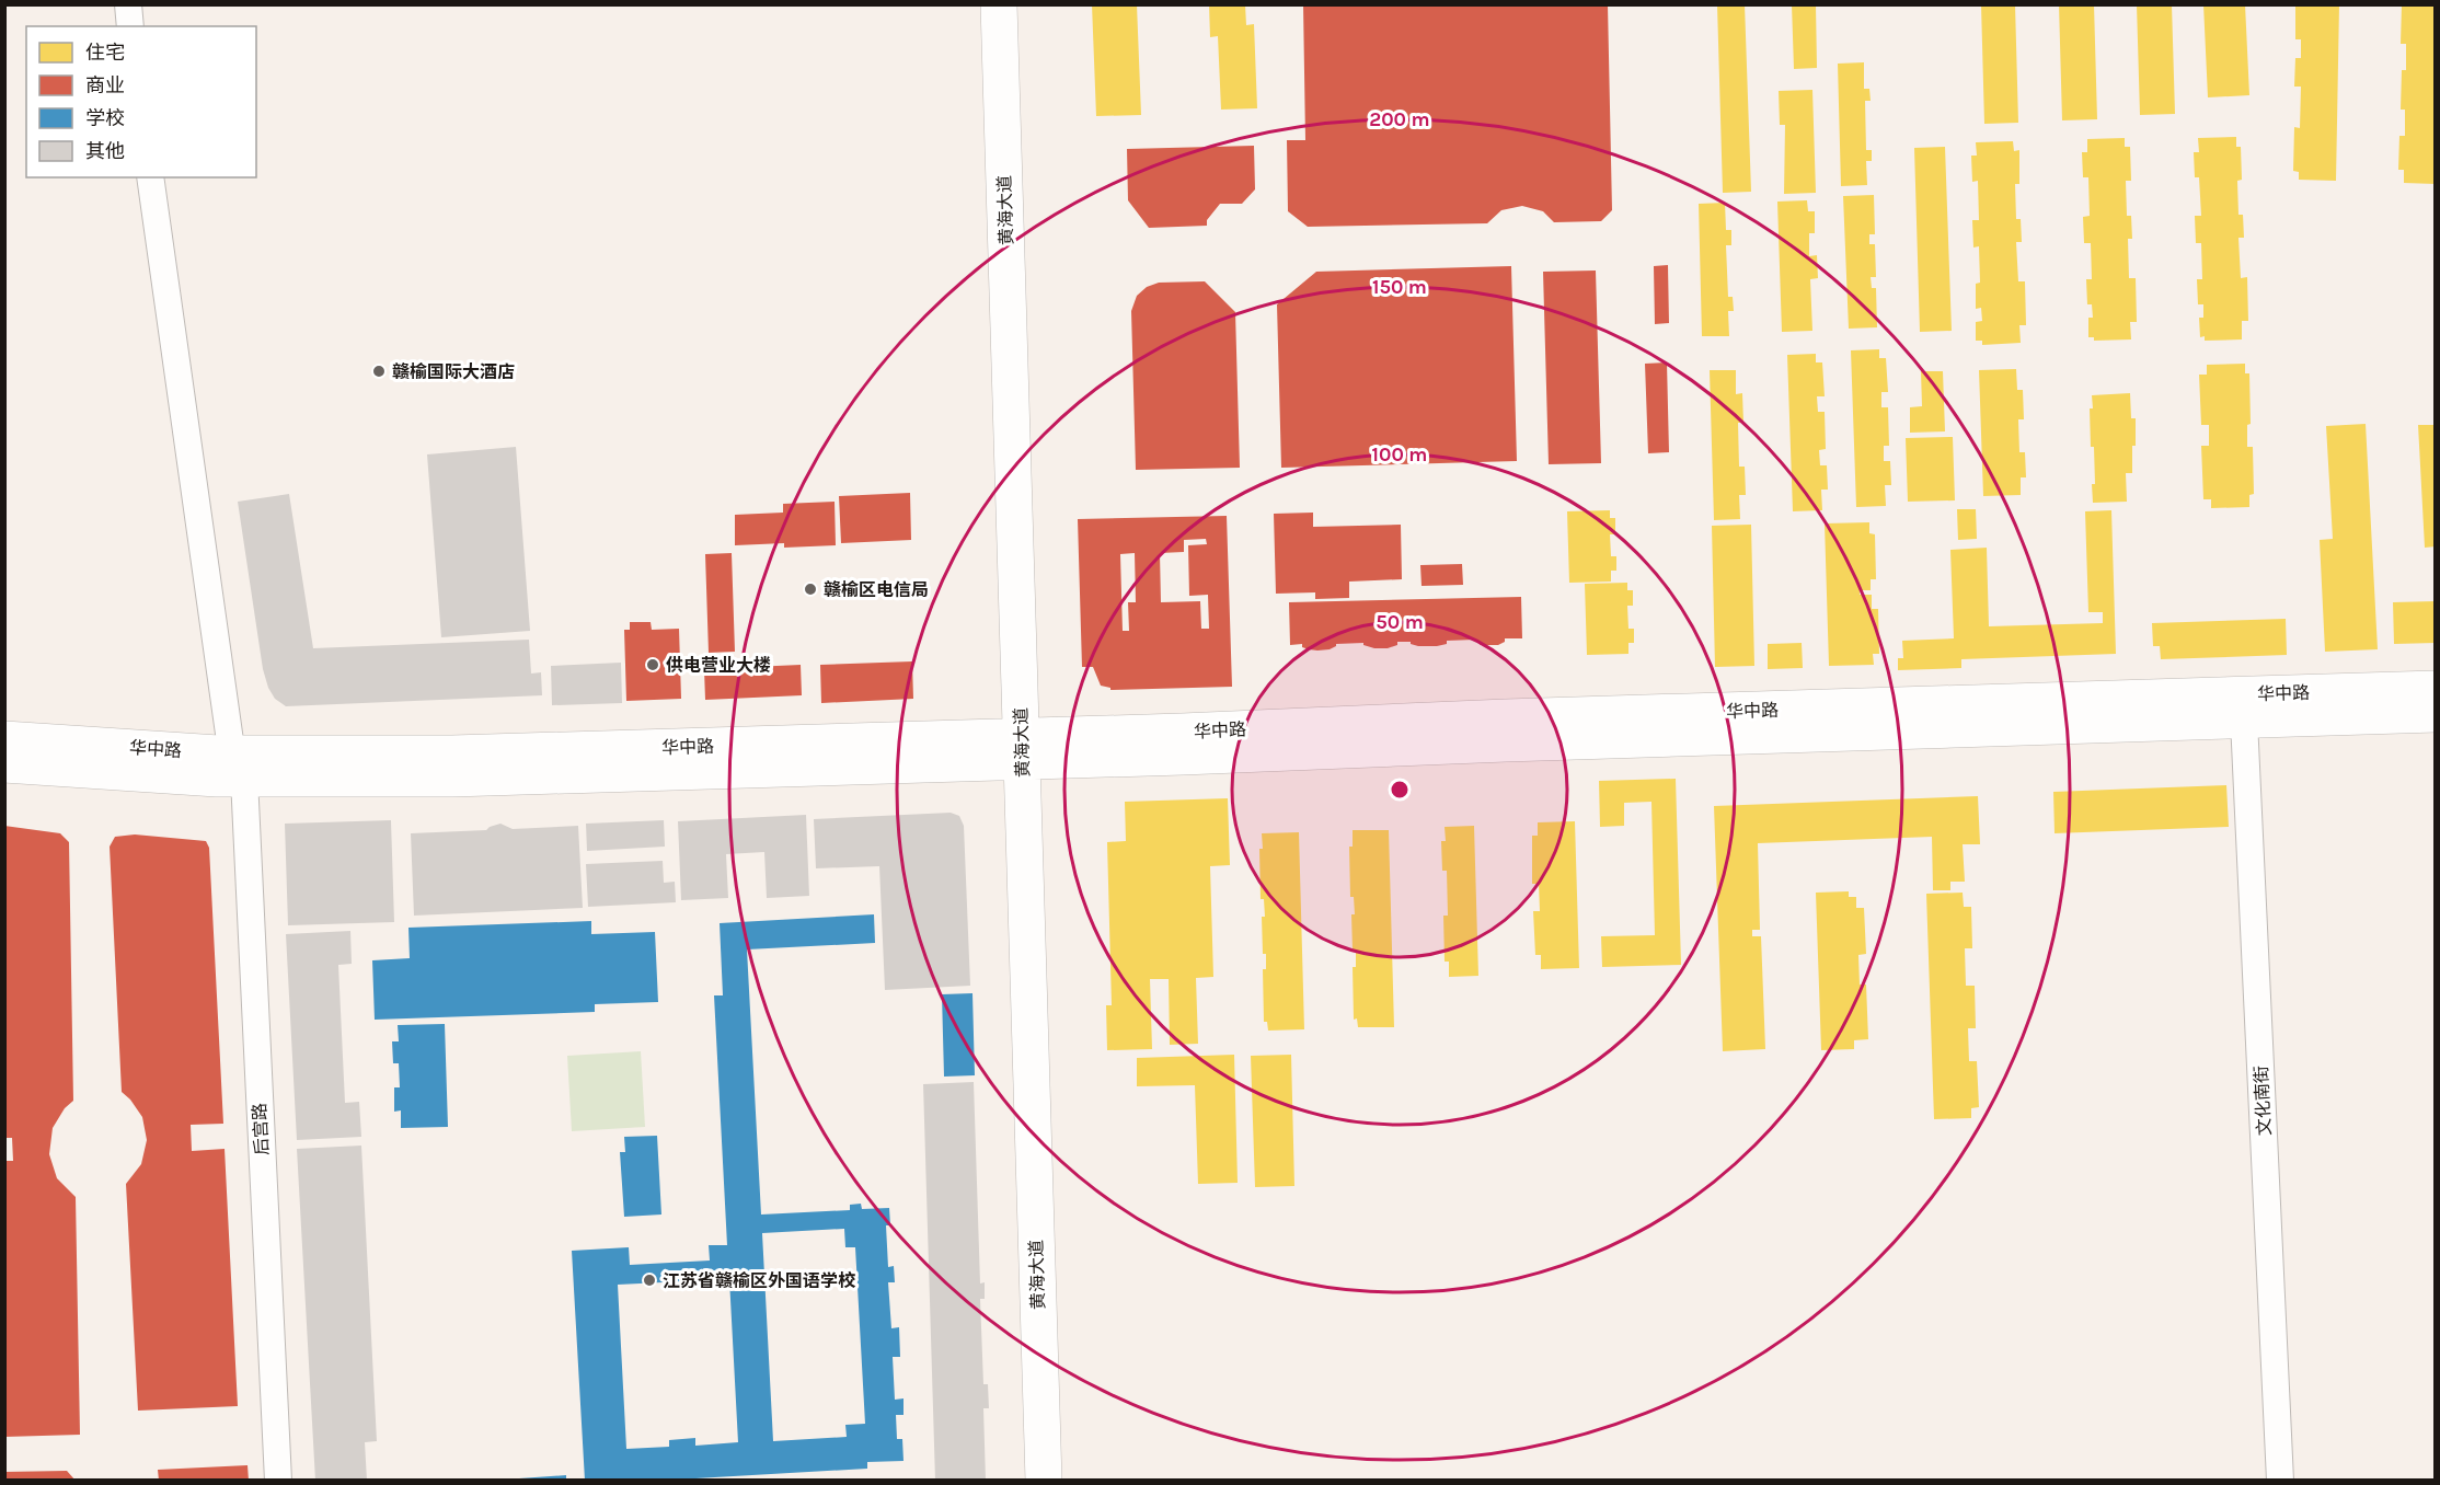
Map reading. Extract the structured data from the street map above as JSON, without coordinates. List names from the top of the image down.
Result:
{
  "streets": {
    "main road": ["黄海大道", "华中路"],
    "street": ["文化南街", "后宫路"]
  },
  "crossings": [
    ["黄海大道", "华中路"],
    ["华中路", "文化南街"],
    ["华中路", "后宫路"]
  ],
  "places": [
    "赣榆国际大酒店",
    "赣榆区电信局",
    "供电营业大楼",
    "江苏省赣榆区外国语学校"
  ],
  "legend": [
    "住宅",
    "商业",
    "学校",
    "其他"
  ],
  "rings": [
    "200 m",
    "150 m",
    "100 m",
    "50 m"
  ]
}
